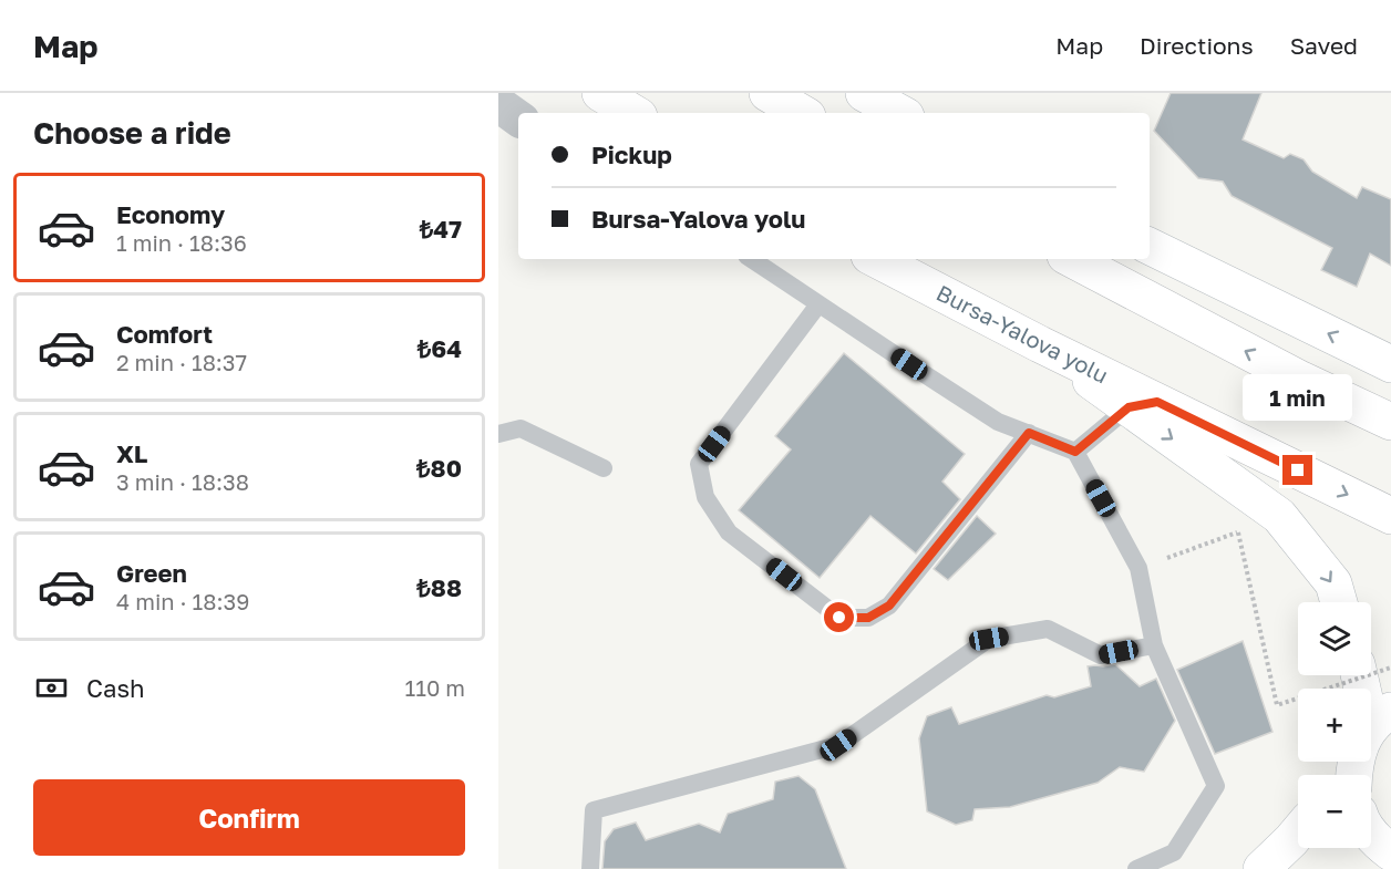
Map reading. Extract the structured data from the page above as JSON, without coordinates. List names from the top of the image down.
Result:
{
  "streets": {
    "main road": ["Bursa-Yalova yolu"]
  },
  "page": {
    "header": "Map",
    "nav": ["Map", "Directions", "Saved"],
    "heading": "Choose a ride",
    "banner": ["Pickup", "Bursa-Yalova yolu"],
    "list": [
      {
        "name": "Economy",
        "note": "1 min · 18:36",
        "value": "₺47"
      },
      {
        "name": "Comfort",
        "note": "2 min · 18:37",
        "value": "₺64"
      },
      {
        "name": "XL",
        "note": "3 min · 18:38",
        "value": "₺80"
      },
      {
        "name": "Green",
        "note": "4 min · 18:39",
        "value": "₺88"
      }
    ],
    "bubble": "1 min",
    "map_buttons": ["+", "−"],
    "pay": ["Cash", "110 m"],
    "buttons": "Confirm"
  }
}
